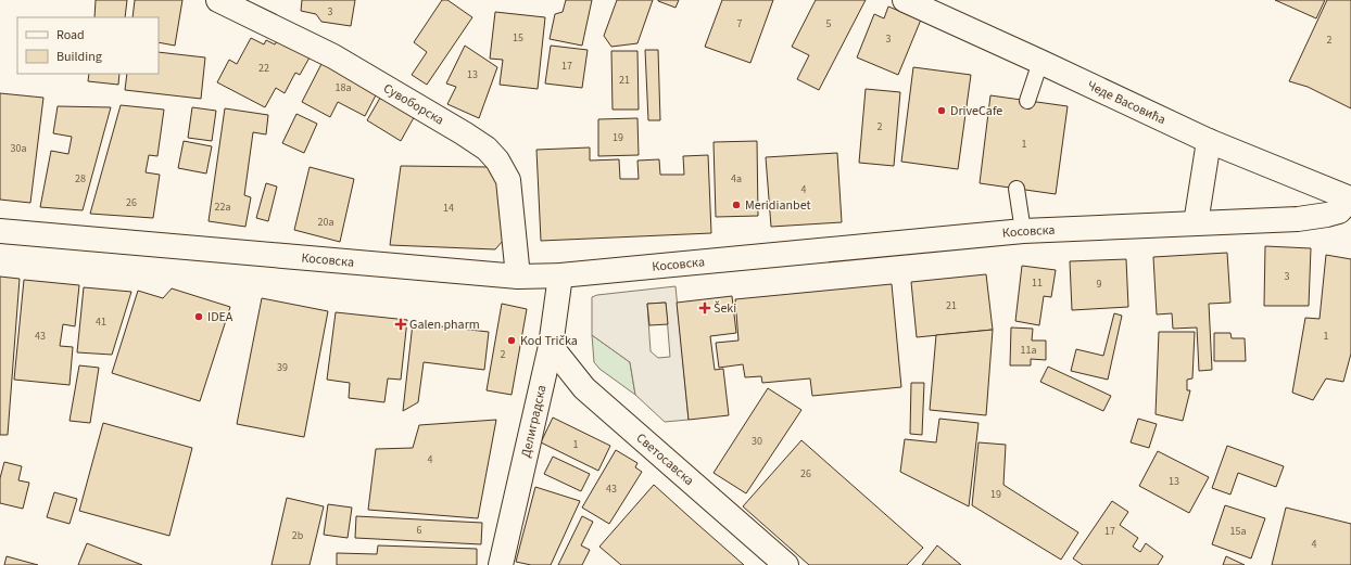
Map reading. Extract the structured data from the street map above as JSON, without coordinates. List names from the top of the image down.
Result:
{
  "streets": {
    "street": [
      "Чеде Васовића",
      "Сувоборска",
      "Косовска",
      "Делиградска",
      "Светосавска"
    ]
  },
  "crossings": [
    ["Чеде Васовића", "Косовска"],
    ["Сувоборска", "Косовска"],
    ["Косовска", "Делиградска"],
    ["Делиградска", "Светосавска"]
  ],
  "places": {
    "other": [
      "DriveCafe",
      "Meridianbet",
      "IDEA",
      "Kod Trička"
    ],
    "health": ["Šeki", "Galen pharm"]
  },
  "house_numbers": [
    "3",
    "7",
    "5",
    "15",
    "3",
    "2",
    "17",
    "22",
    "13",
    "21",
    "18a",
    "2",
    "19",
    "1",
    "30a",
    "28",
    "4a",
    "4",
    "26",
    "22a",
    "14",
    "20a",
    "3",
    "11",
    "9",
    "21",
    "41",
    "43",
    "1",
    "11a",
    "2",
    "39",
    "30",
    "1",
    "4",
    "26",
    "13",
    "43",
    "19",
    "6",
    "17",
    "15a",
    "2b",
    "4"
  ],
  "legend": ["Road", "Building"]
}
